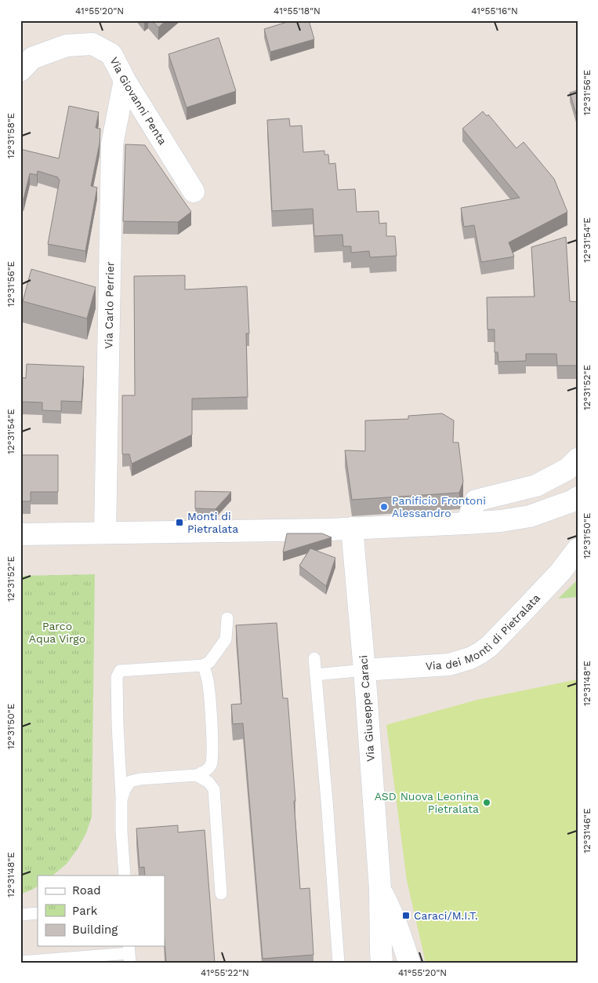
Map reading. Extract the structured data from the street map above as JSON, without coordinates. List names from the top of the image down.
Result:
{
  "streets": {
    "street": [
      "Via Giovanni Penta",
      "Via Carlo Perrier",
      "Via dei Monti di Pietralata",
      "Via Giuseppe Caraci"
    ]
  },
  "crossings": [
    ["Via Giovanni Penta", "Via Carlo Perrier"],
    ["Via dei Monti di Pietralata", "Via Giuseppe Caraci"]
  ],
  "parks": ["Parco Aqua Virgo"],
  "places": {
    "other": ["Panificio Frontoni Alessandro", "ASD Nuova Leonina Pietralata"],
    "transit": ["Monti di Pietralata", "Caraci/M.I.T."]
  },
  "legend": ["Road", "Park", "Building"],
  "coordinates": [
    "41°55'20\"N",
    "41°55'18\"N",
    "41°55'16\"N",
    "12°31'56\"E",
    "12°31'58\"E",
    "12°31'54\"E",
    "12°31'52\"E",
    "12°31'50\"E",
    "12°31'48\"E",
    "12°31'46\"E",
    "41°55'22\"N"
  ]
}
